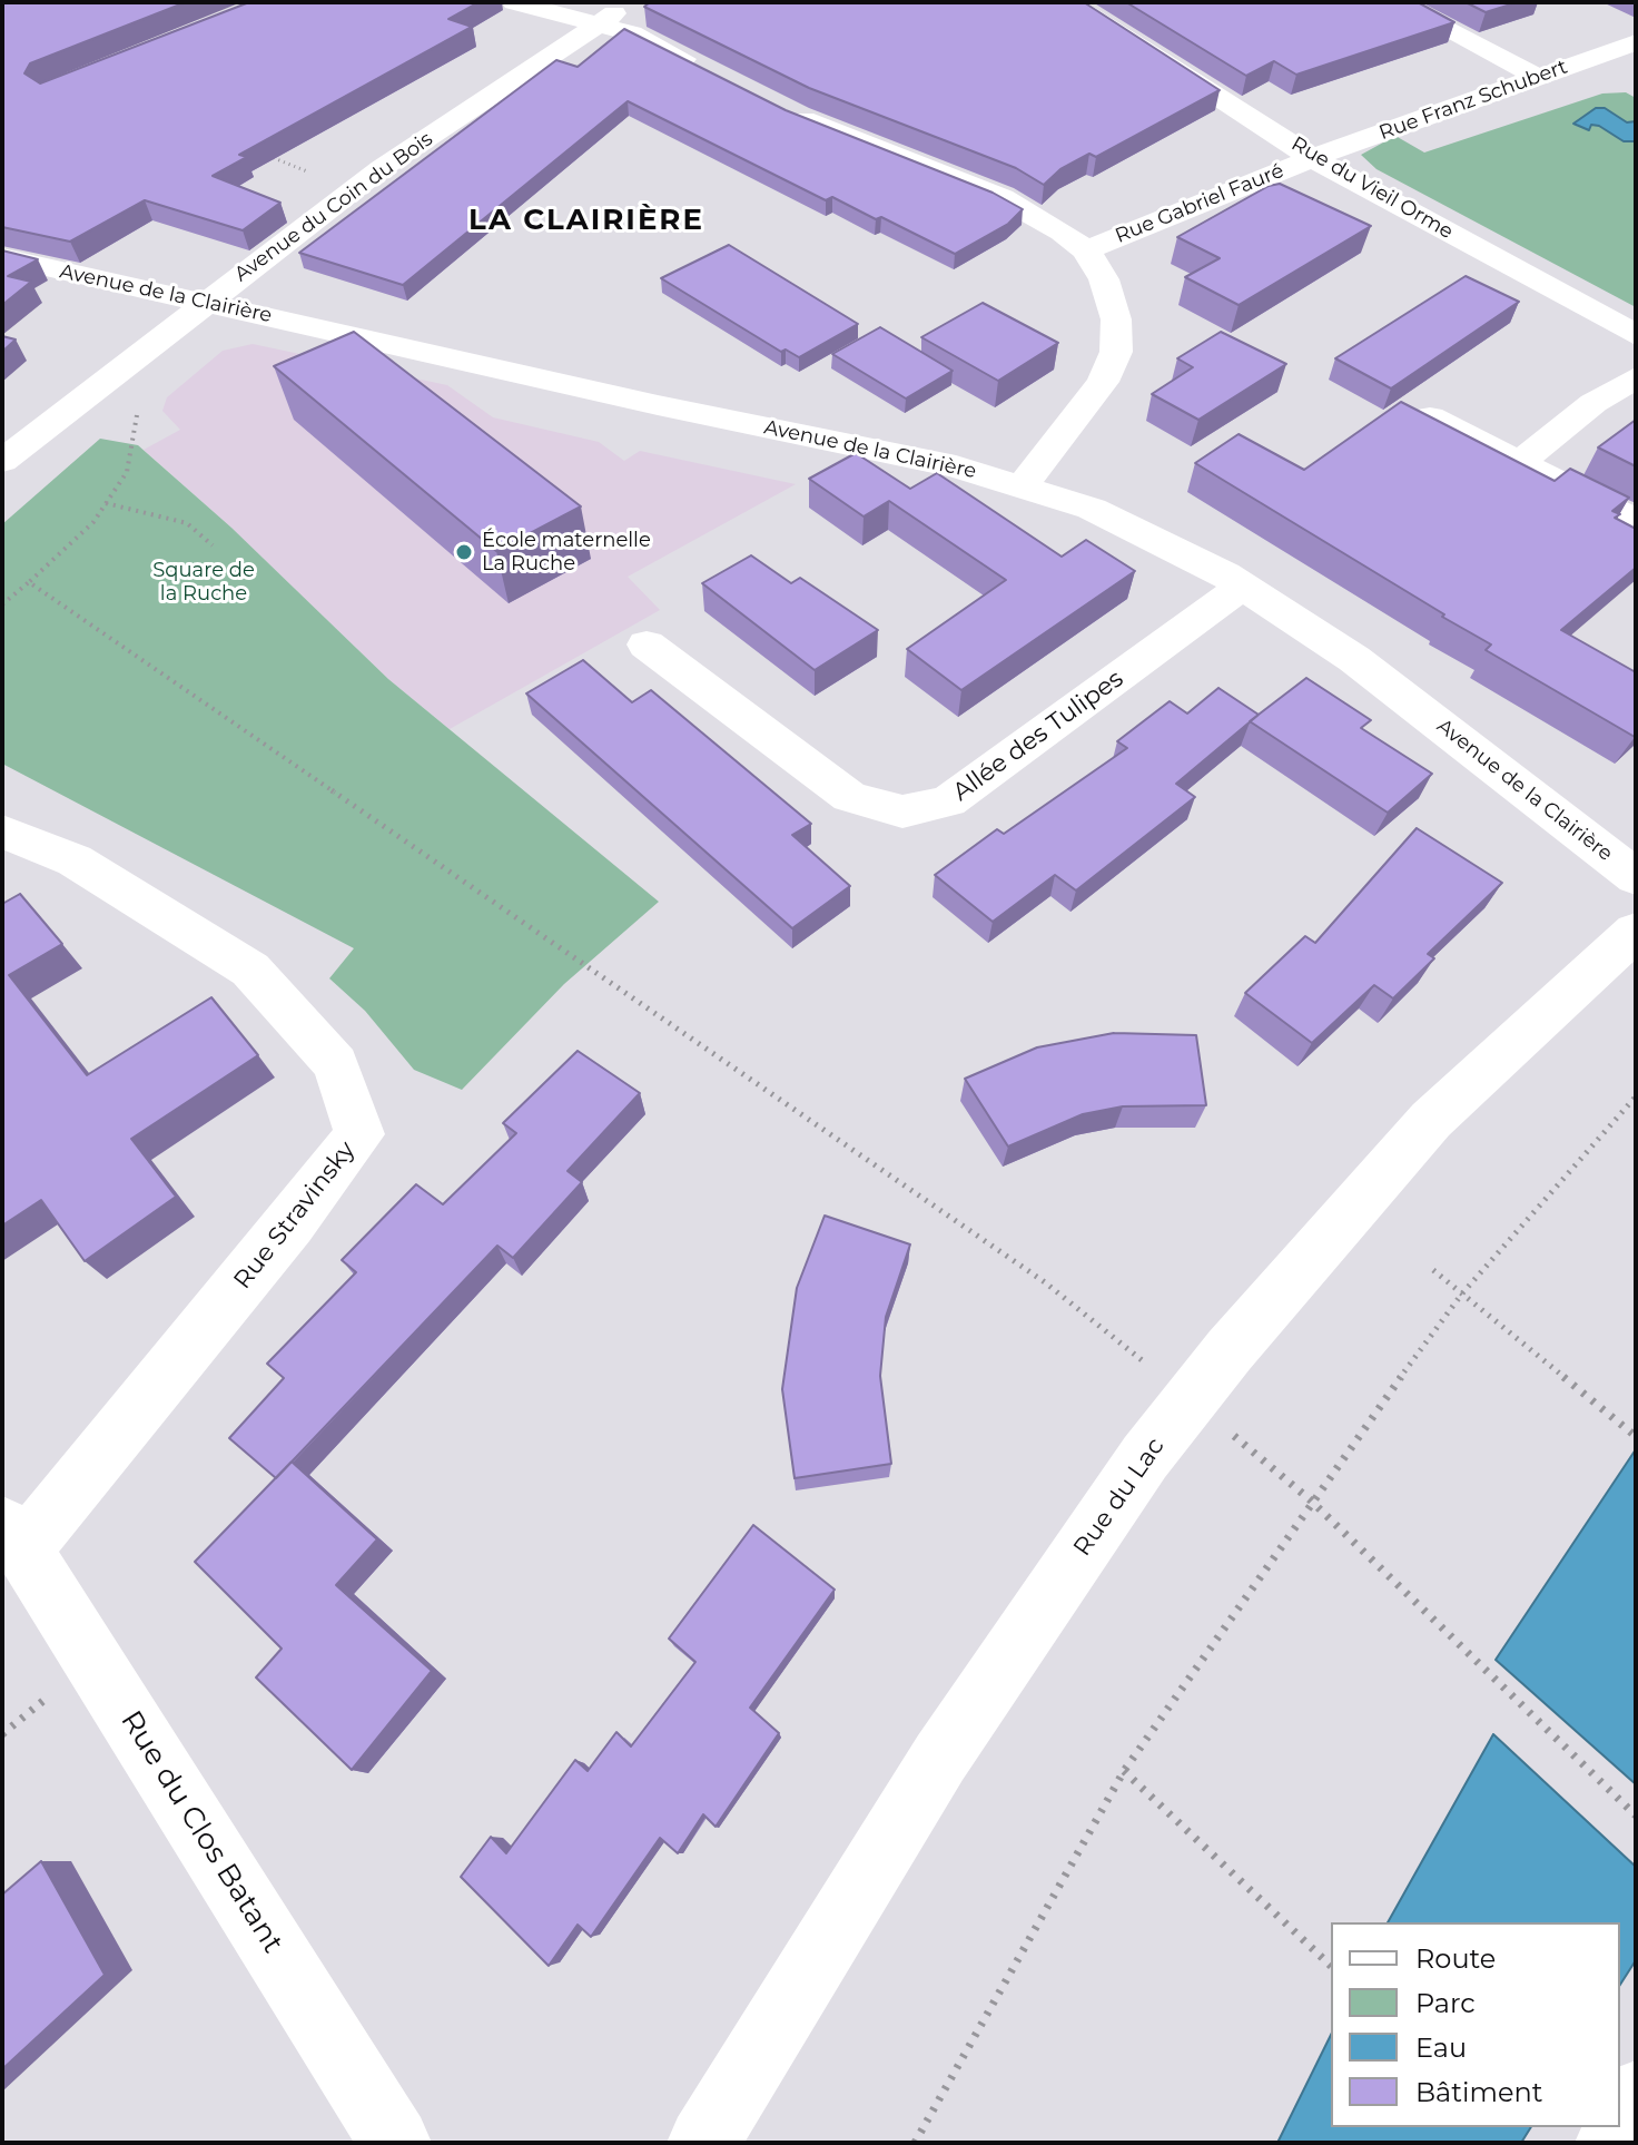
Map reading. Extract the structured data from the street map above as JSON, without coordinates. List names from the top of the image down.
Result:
{
  "streets": {
    "street": [
      "Rue Franz Schubert",
      "Rue du Vieil Orme",
      "Rue Gabriel Fauré",
      "Avenue du Coin du Bois",
      "Avenue de la Clairière",
      "Allée des Tulipes",
      "Rue Stravinsky",
      "Rue du Lac",
      "Rue du Clos Batant"
    ]
  },
  "crossings": [
    ["Rue Franz Schubert", "Rue du Vieil Orme"],
    ["Rue Franz Schubert", "Rue Gabriel Fauré"],
    ["Rue du Vieil Orme", "Rue Gabriel Fauré"],
    ["Avenue du Coin du Bois", "Avenue de la Clairière"],
    ["Avenue de la Clairière", "Allée des Tulipes"],
    ["Rue Stravinsky", "Rue du Clos Batant"]
  ],
  "districts": ["LA CLAIRIÈRE"],
  "parks": ["Square de la Ruche"],
  "places": ["École maternelle La Ruche"],
  "legend": [
    "Route",
    "Parc",
    "Eau",
    "Bâtiment"
  ]
}
